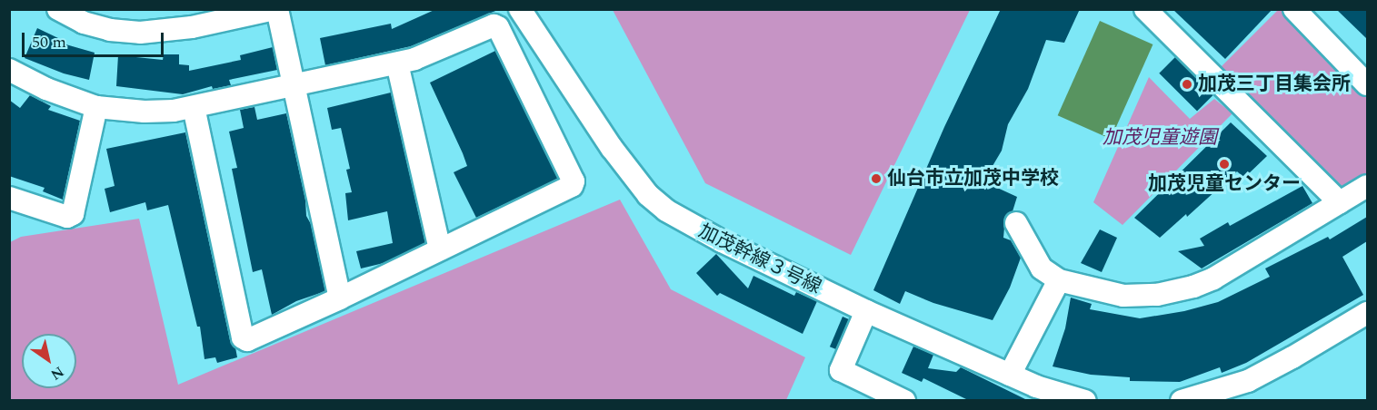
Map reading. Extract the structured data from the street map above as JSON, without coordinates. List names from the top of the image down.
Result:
{
  "streets": {
    "street": ["加茂幹線３号線"]
  },
  "parks": ["加茂児童遊園"],
  "places": ["加茂三丁目集会所", "加茂児童センター", "仙台市立加茂中学校"],
  "scale_bar": "50 m",
  "north": "bottom right"
}
